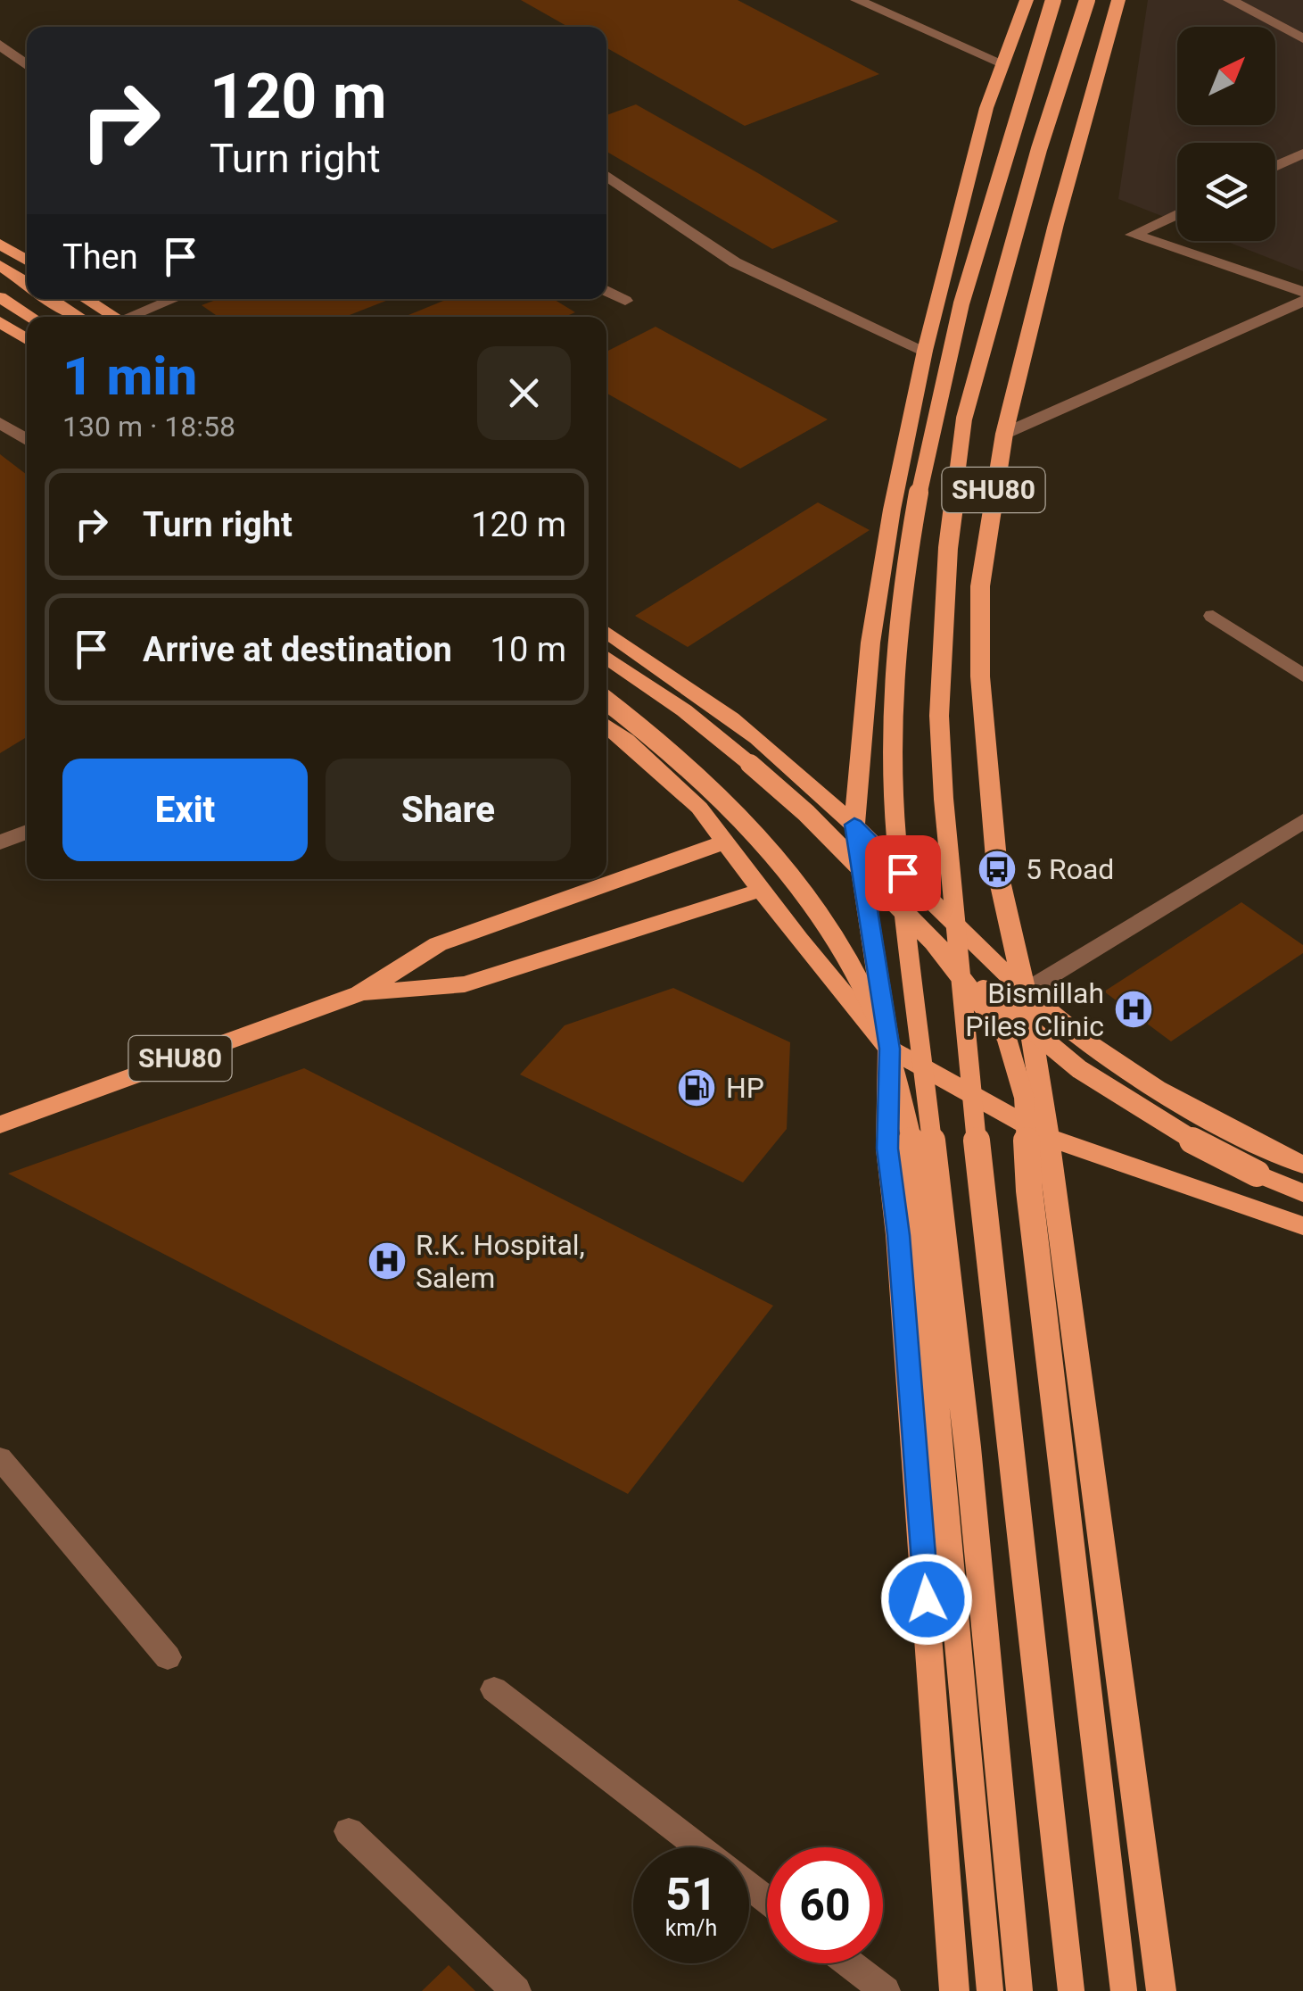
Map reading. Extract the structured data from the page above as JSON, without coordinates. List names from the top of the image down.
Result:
{
  "streets": {
    "main road": ["SHU80"]
  },
  "places": {
    "bus stop": ["5 Road"],
    "hospital": ["Bismillah Piles Clinic", "R.K. Hospital, Salem"],
    "fuel station": ["HP"]
  },
  "north": "top right",
  "page": {
    "turn": ["120 m", "Turn right"],
    "then": "Then",
    "heading": ["1 min", "130 m · 18:58"],
    "list": [
      {
        "name": "Turn right",
        "value": "120 m"
      },
      {
        "name": "Arrive at destination",
        "value": "10 m"
      }
    ],
    "buttons": ["Exit", "Share"],
    "speed": "51 km/h",
    "limit": "60"
  }
}
